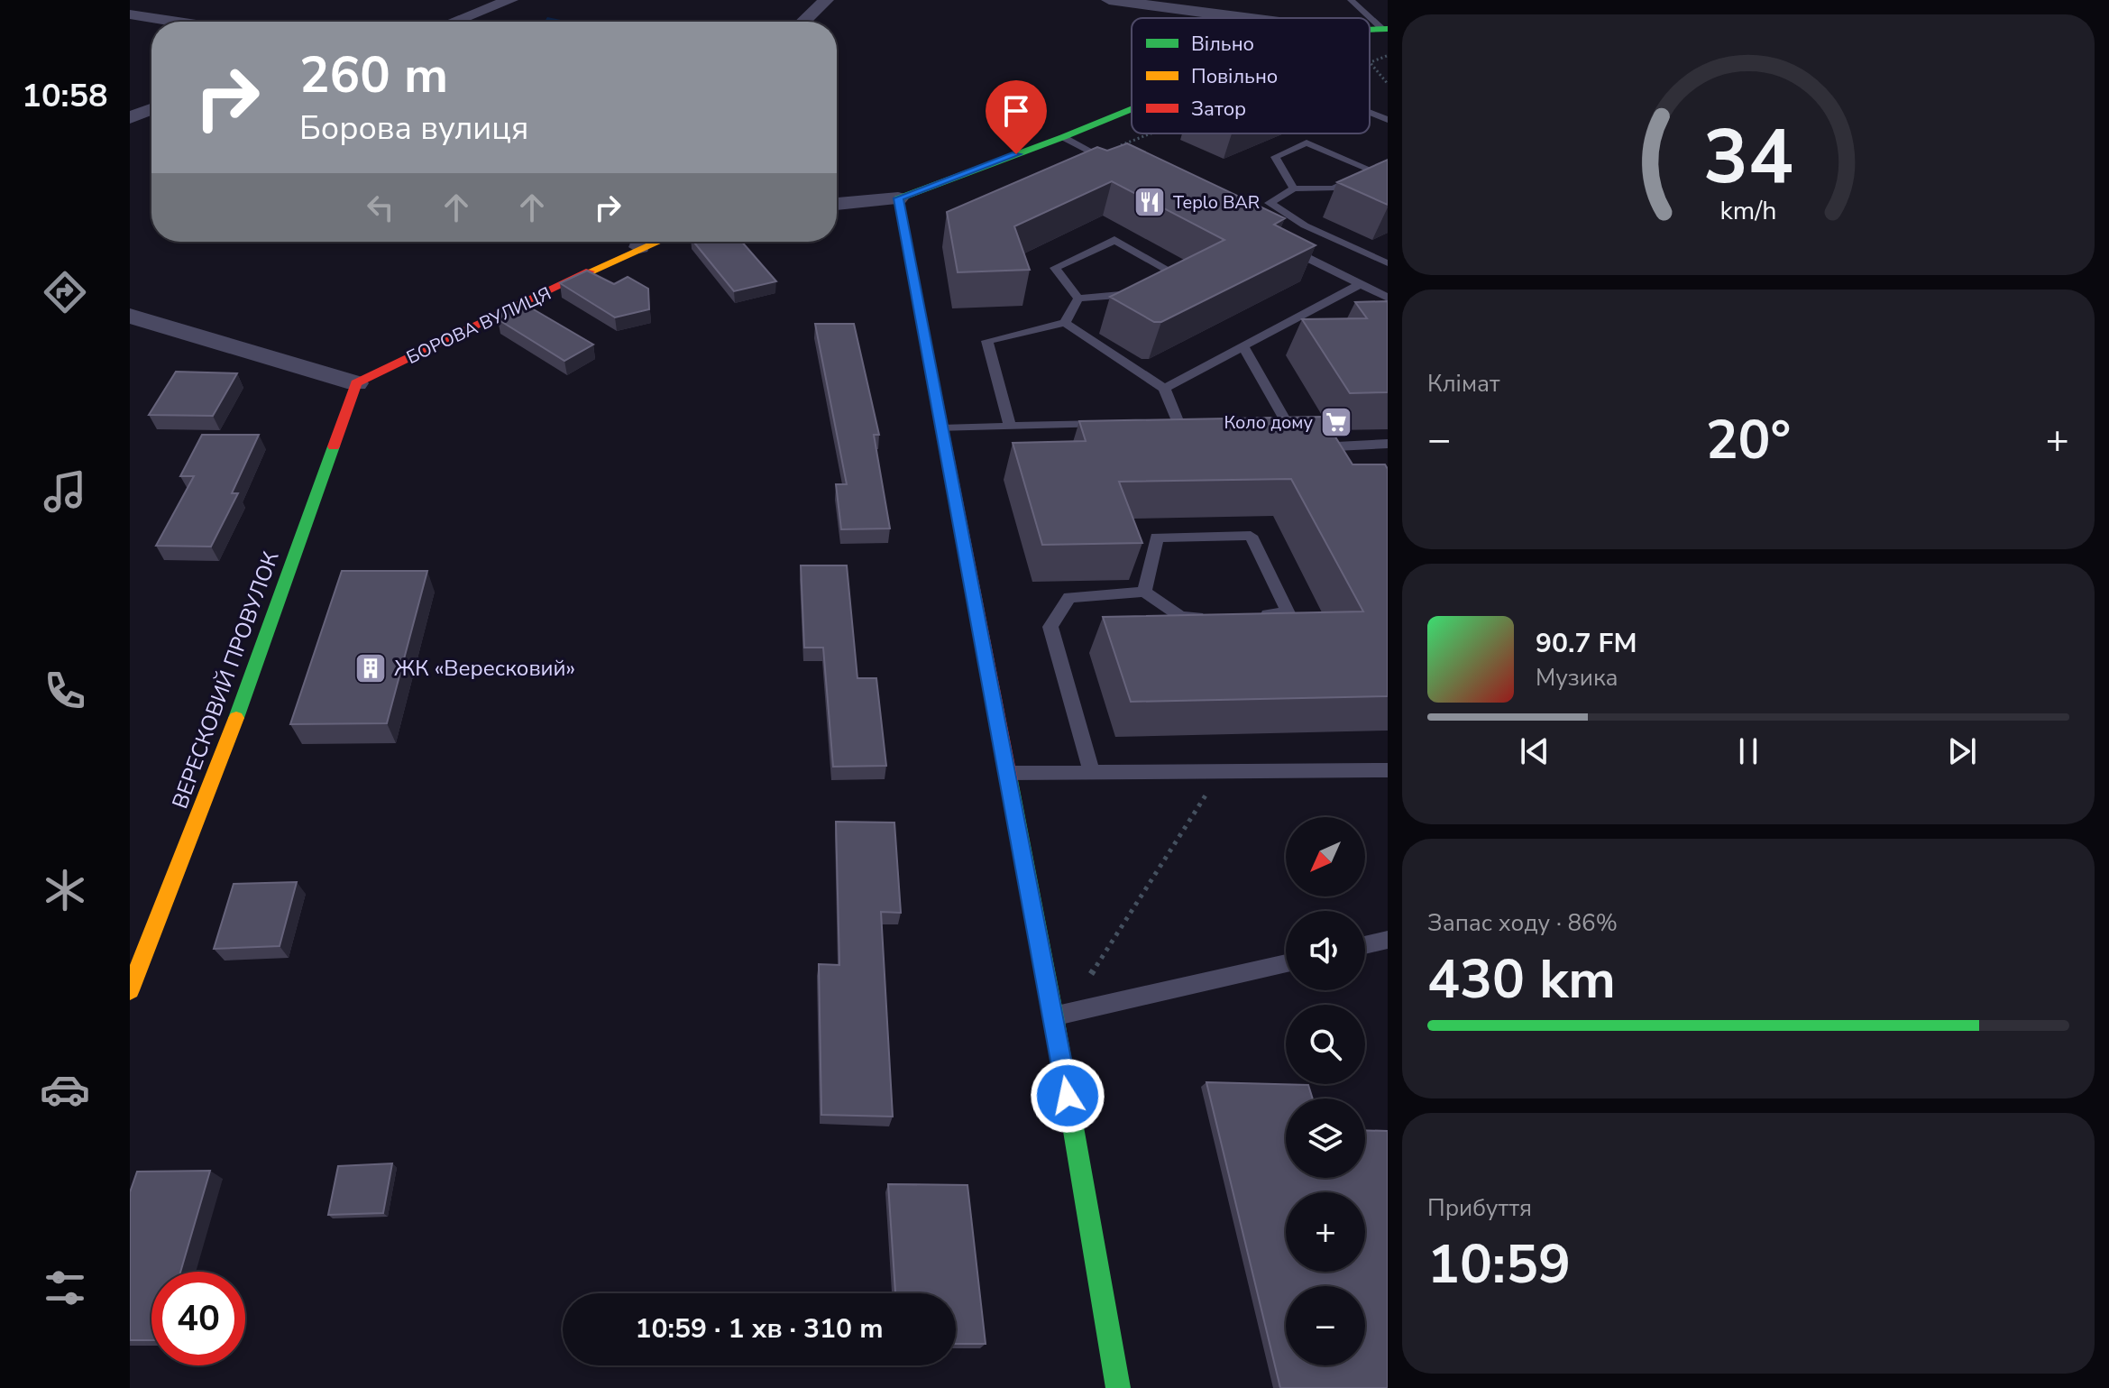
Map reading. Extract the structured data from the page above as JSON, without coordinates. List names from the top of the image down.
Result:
{
  "streets": {
    "street": ["БОРОВА ВУЛИЦЯ", "ВЕРЕСКОВИЙ ПРОВУЛОК"]
  },
  "crossings": [
    ["БОРОВА ВУЛИЦЯ", "ВЕРЕСКОВИЙ ПРОВУЛОК"]
  ],
  "places": {
    "restaurant": ["Teplo BAR"],
    "supermarket": ["Коло дому"],
    "building": ["ЖК «Вересковий»"]
  },
  "legend": ["Вільно", "Повільно", "Затор"],
  "north": "bottom left",
  "page": {
    "tabs": "10:58",
    "turn": ["260 m", "Борова вулиця"],
    "tile": [
      "Клімат",
      ["Запас ходу · 86%", "430 km"],
      ["Прибуття", "10:59"]
    ],
    "heat": ["−", "20°", "+"],
    "song": ["90.7 FM", "Музика"],
    "map_buttons": ["+", "−"],
    "limit": "40",
    "trip": "10:59 · 1 хв · 310 m",
    "gauge": ["34", "km/h"]
  }
}
